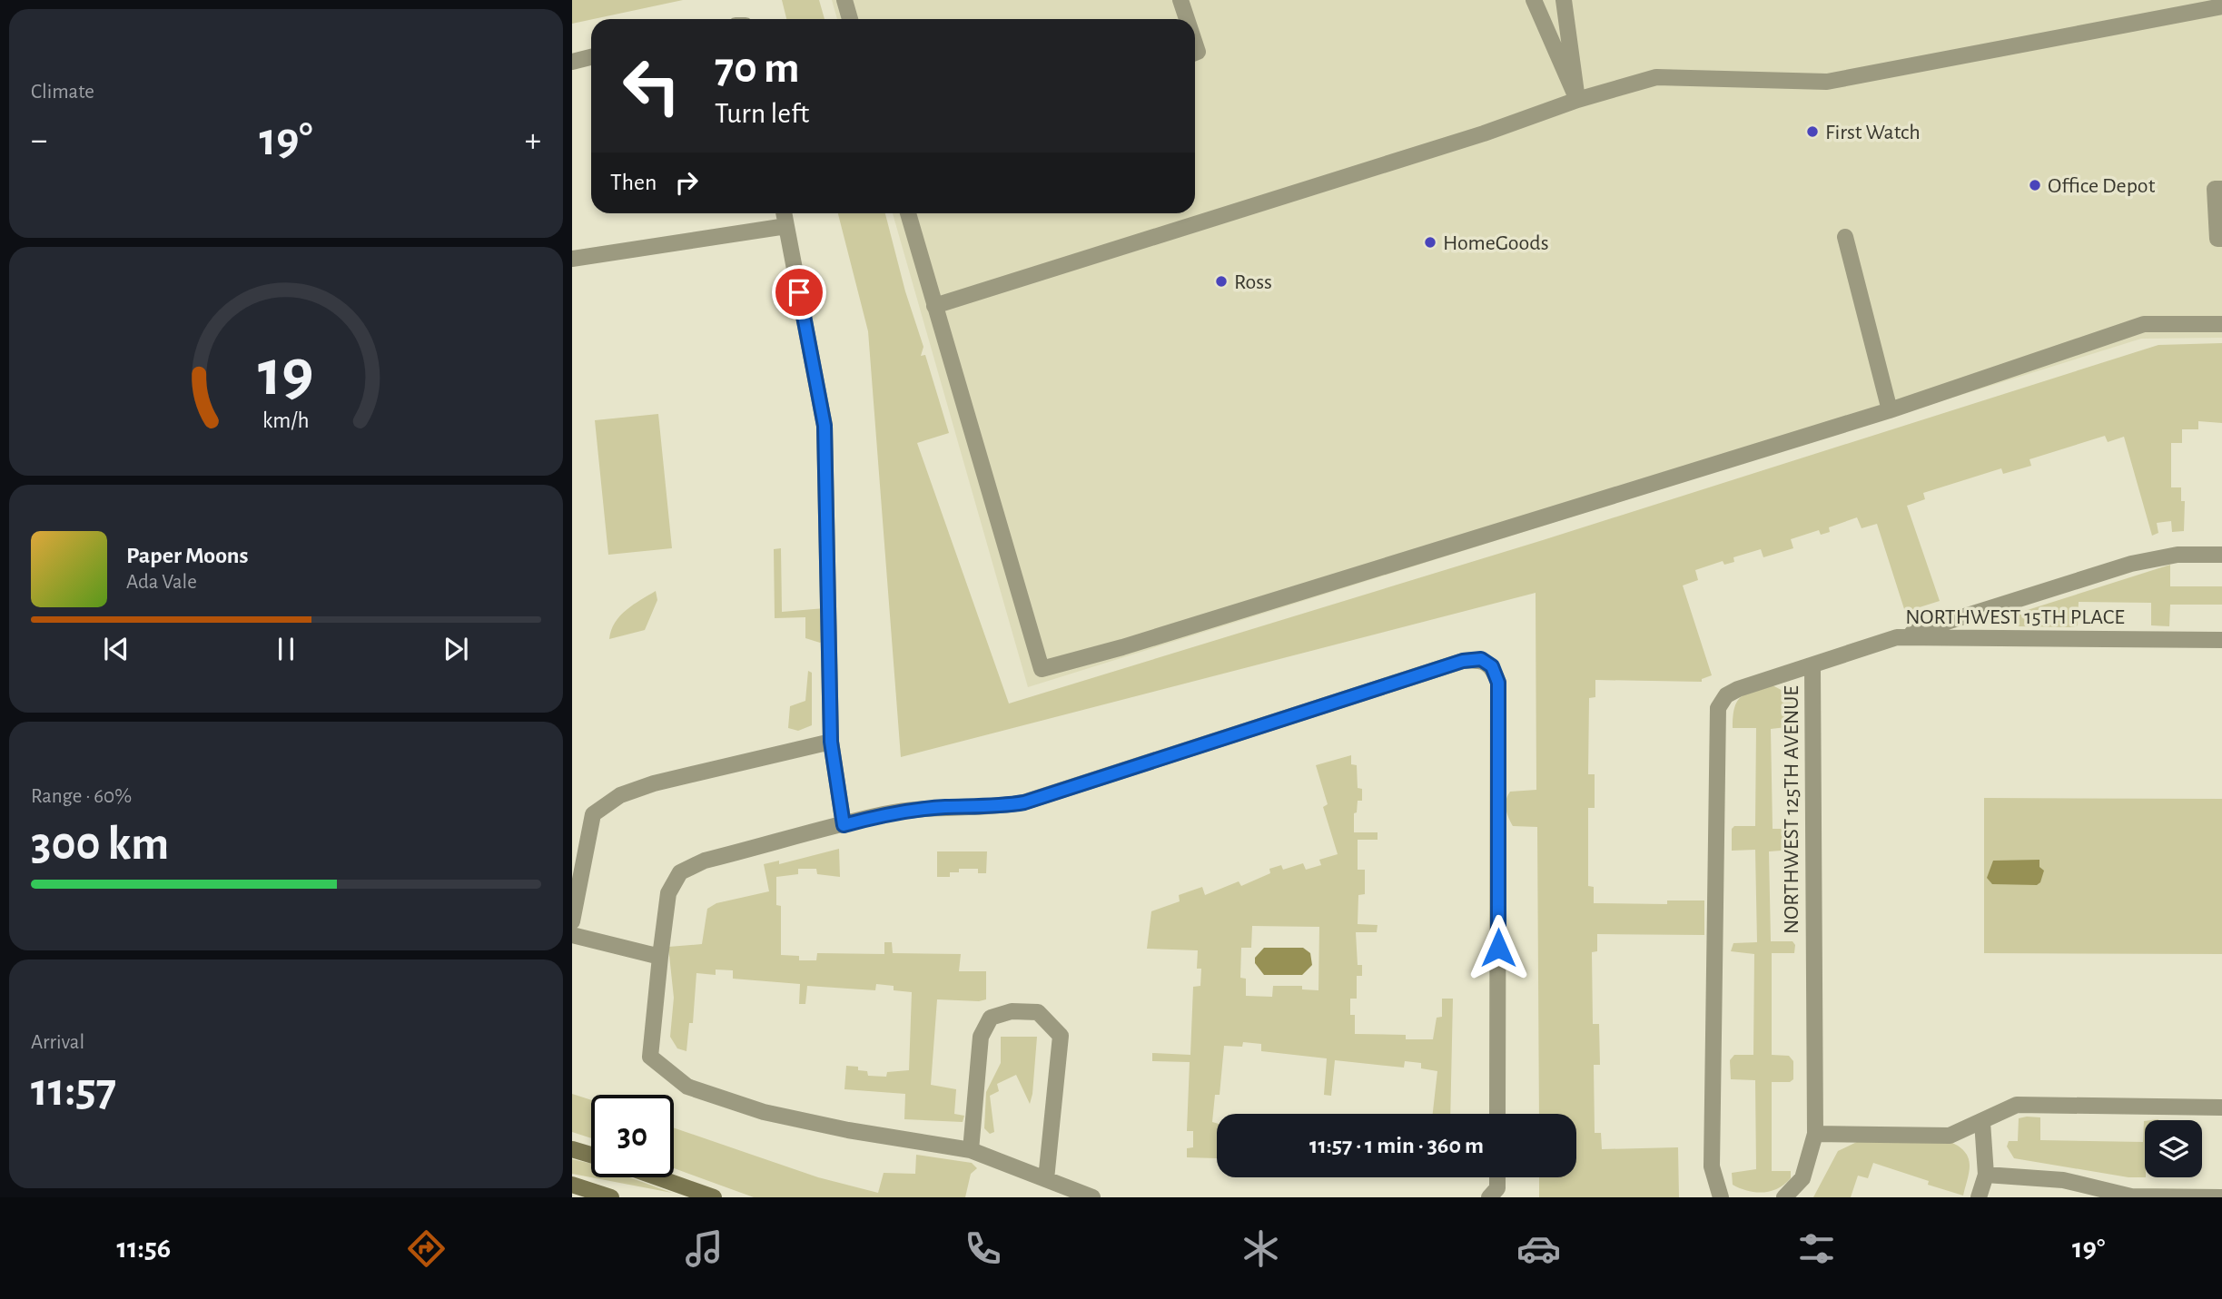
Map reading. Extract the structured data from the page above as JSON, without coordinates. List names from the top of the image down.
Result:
{
  "streets": {
    "street": ["NORTHWEST 15TH PLACE", "NORTHWEST 125TH AVENUE"]
  },
  "crossings": [
    ["NORTHWEST 15TH PLACE", "NORTHWEST 125TH AVENUE"]
  ],
  "places": [
    "First Watch",
    "Office Depot",
    "HomeGoods",
    "Ross"
  ],
  "page": {
    "tile": [
      "Climate",
      ["Range · 60%", "300 km"],
      ["Arrival", "11:57"]
    ],
    "turn": ["70 m", "Turn left"],
    "heat": ["−", "19°", "+"],
    "then": "Then",
    "song": ["Paper Moons", "Ada Vale"],
    "limit": "30",
    "trip": "11:57 · 1 min · 360 m",
    "tabs": ["11:56", "19°"],
    "gauge": ["19", "km/h"]
  }
}
